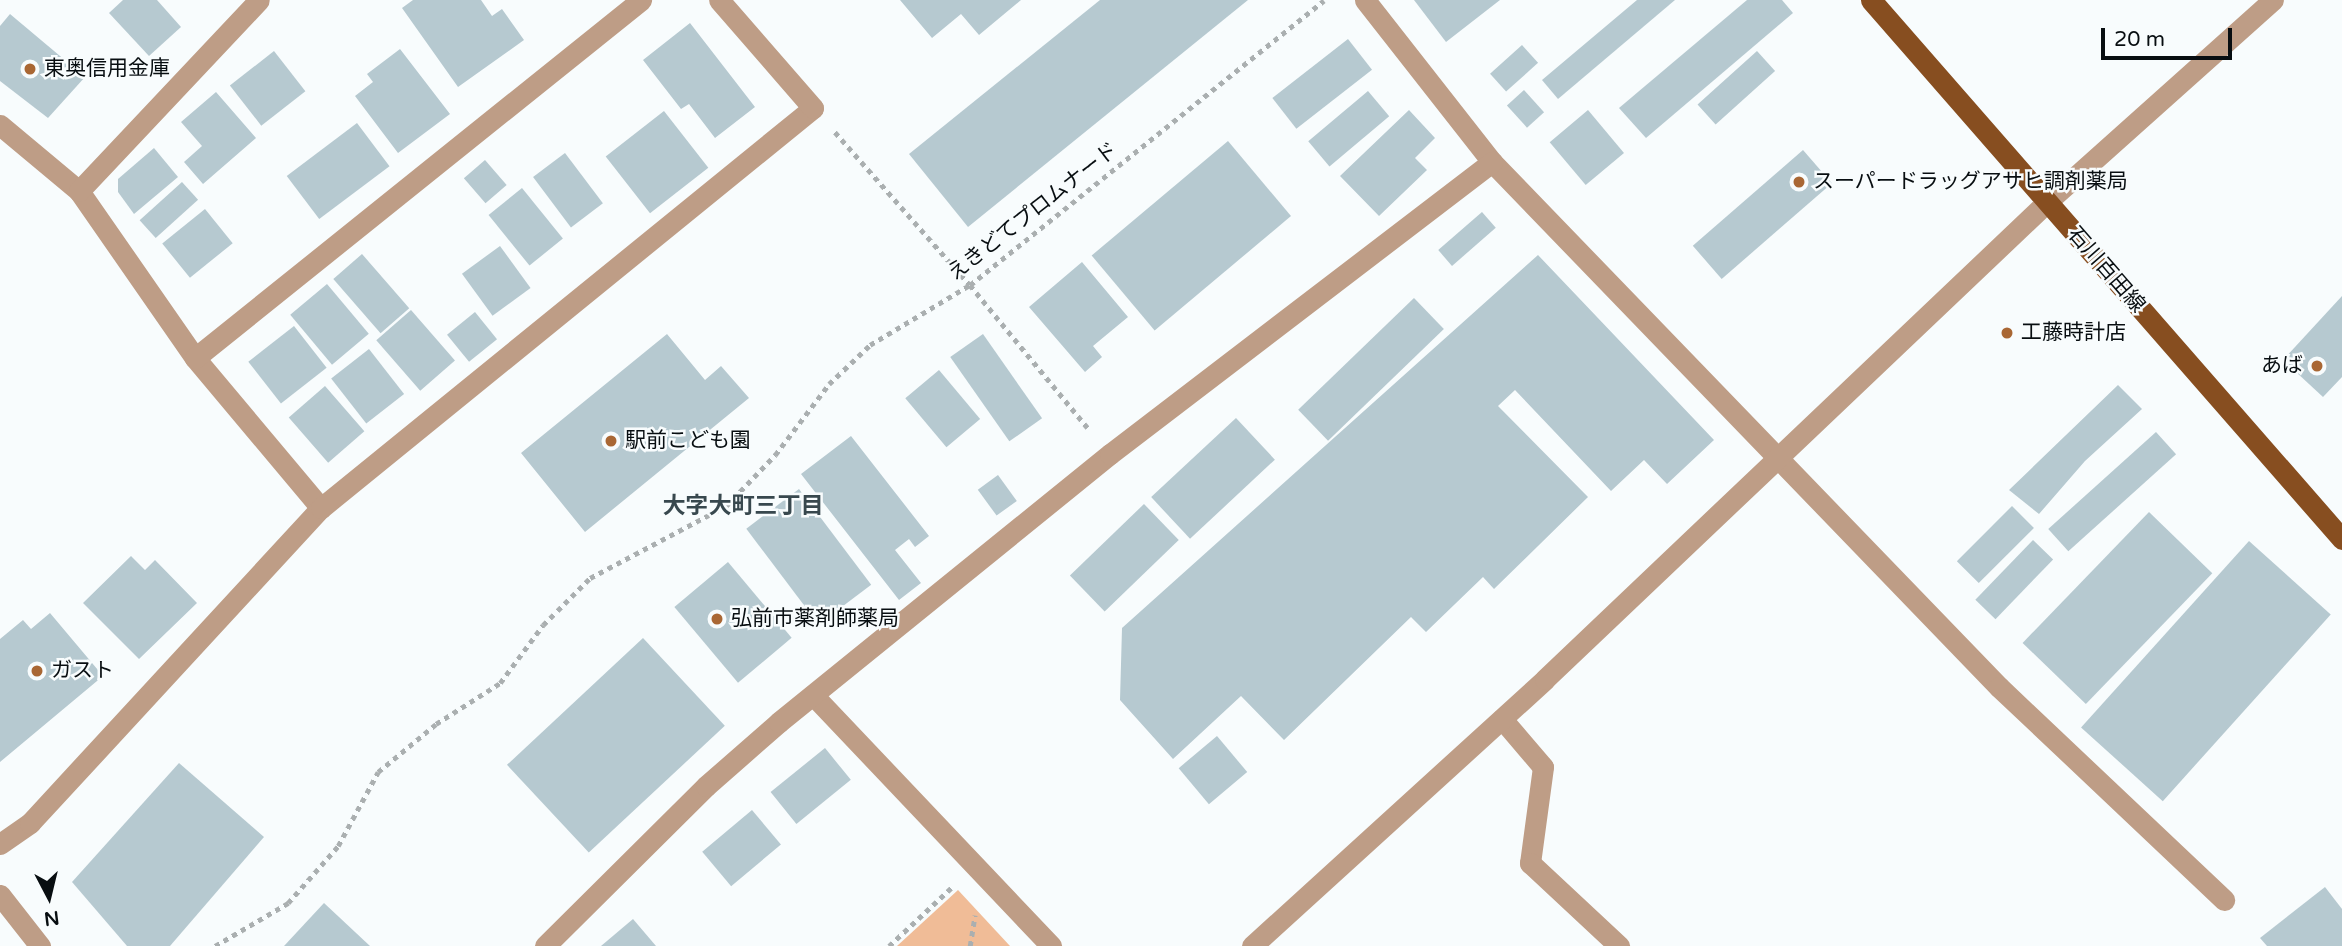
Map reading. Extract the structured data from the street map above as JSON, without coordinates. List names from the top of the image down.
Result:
{
  "streets": {
    "main road": ["石川百田線"],
    "path": ["えきどてプロムナード"]
  },
  "districts": ["大字大町三丁目"],
  "places": [
    "東奥信用金庫",
    "スーパードラッグアサヒ調剤薬局",
    "工藤時計店",
    "あば",
    "駅前こども園",
    "弘前市薬剤師薬局",
    "ガスト"
  ],
  "scale_bar": "20 m",
  "north": "bottom"
}
